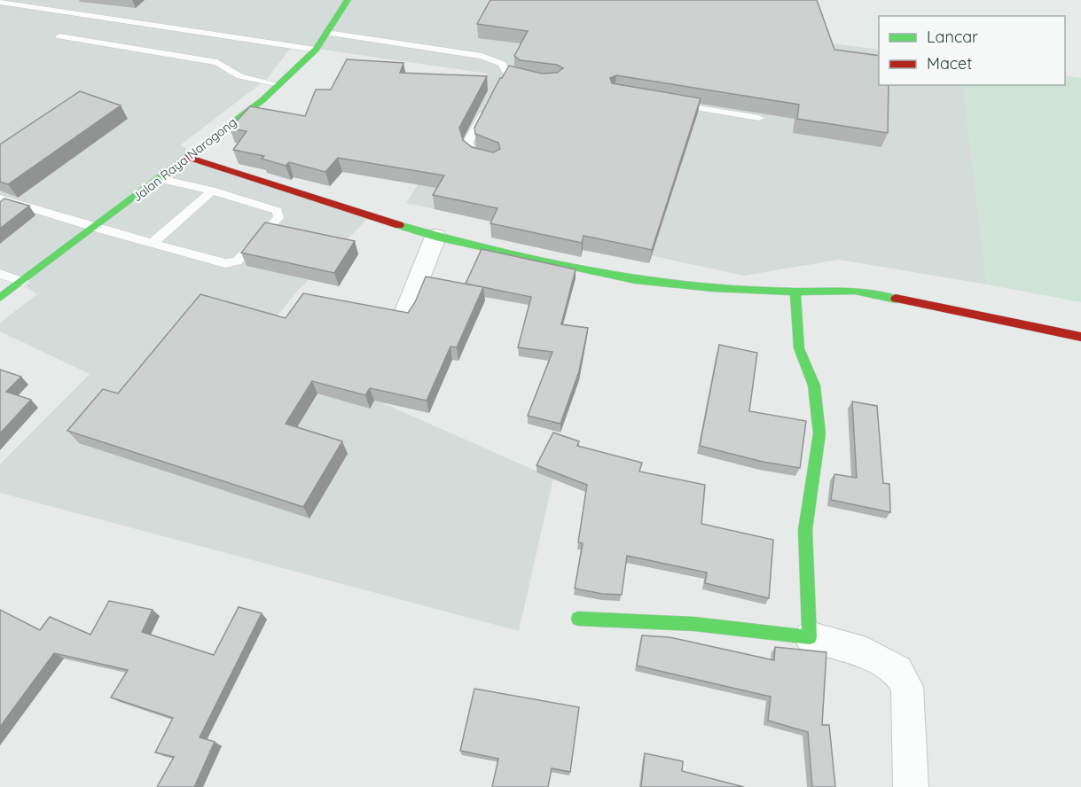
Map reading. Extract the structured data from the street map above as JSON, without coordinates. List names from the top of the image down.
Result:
{
  "streets": {
    "street": ["Jalan Raya Narogong"]
  },
  "legend": ["Lancar", "Macet"]
}
